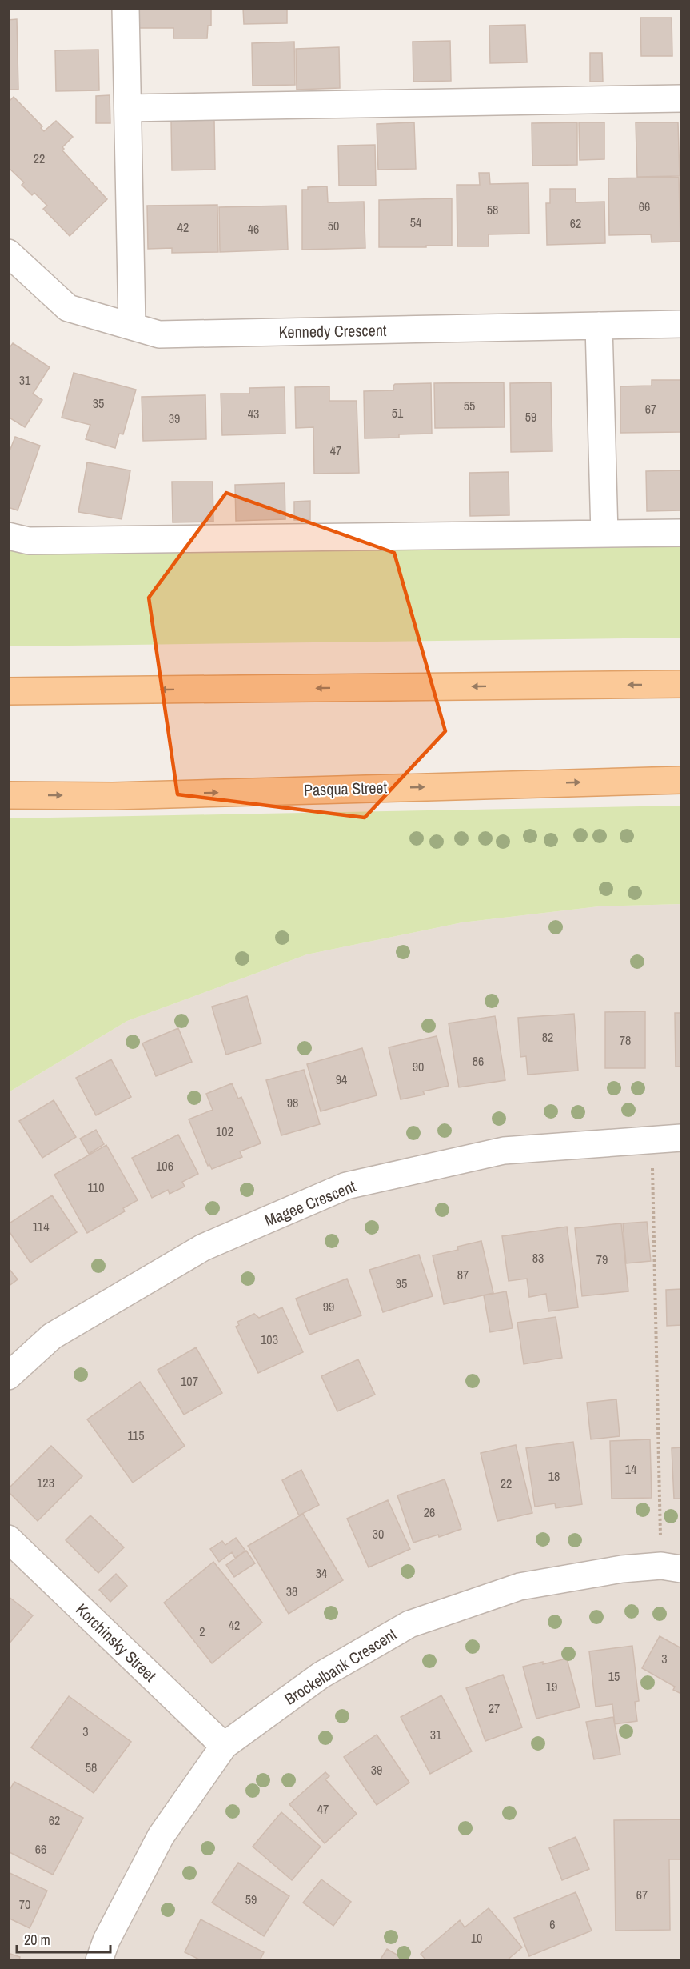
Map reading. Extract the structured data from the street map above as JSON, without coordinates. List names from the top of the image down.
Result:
{
  "streets": {
    "main road": ["Pasqua Street"],
    "street": [
      "Kennedy Crescent",
      "Magee Crescent",
      "Korchinsky Street",
      "Brockelbank Crescent"
    ]
  },
  "crossings": [
    ["Korchinsky Street", "Brockelbank Crescent"]
  ],
  "house_numbers": [
    "22",
    "66",
    "58",
    "54",
    "62",
    "50",
    "42",
    "46",
    "31",
    "35",
    "55",
    "67",
    "51",
    "43",
    "59",
    "39",
    "47",
    "82",
    "78",
    "86",
    "90",
    "94",
    "98",
    "102",
    "106",
    "110",
    "114",
    "83",
    "79",
    "87",
    "95",
    "99",
    "103",
    "107",
    "115",
    "14",
    "18",
    "123",
    "22",
    "26",
    "30",
    "34",
    "38",
    "42",
    "2",
    "3",
    "15",
    "19",
    "27",
    "3",
    "31",
    "58",
    "39",
    "47",
    "62",
    "66",
    "67",
    "59",
    "70",
    "6",
    "10"
  ],
  "scale_bar": "20 m"
}
